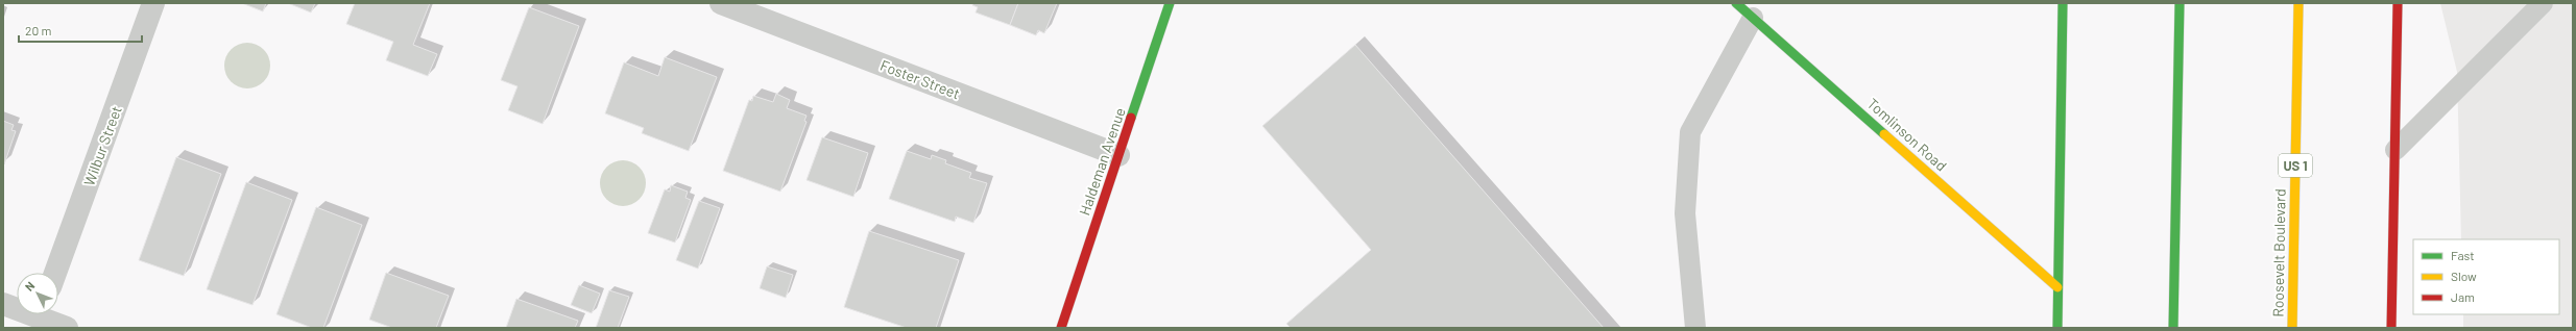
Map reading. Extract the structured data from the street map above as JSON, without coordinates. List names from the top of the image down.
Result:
{
  "streets": {
    "main road": [
      "Tomlinson Road",
      "Haldeman Avenue",
      "US 1",
      "Roosevelt Boulevard"
    ],
    "street": ["Foster Street", "Wilbur Street"]
  },
  "crossings": [
    ["Foster Street", "Haldeman Avenue"]
  ],
  "legend": ["Fast", "Slow", "Jam"],
  "scale_bar": "20 m",
  "north": "top left"
}
